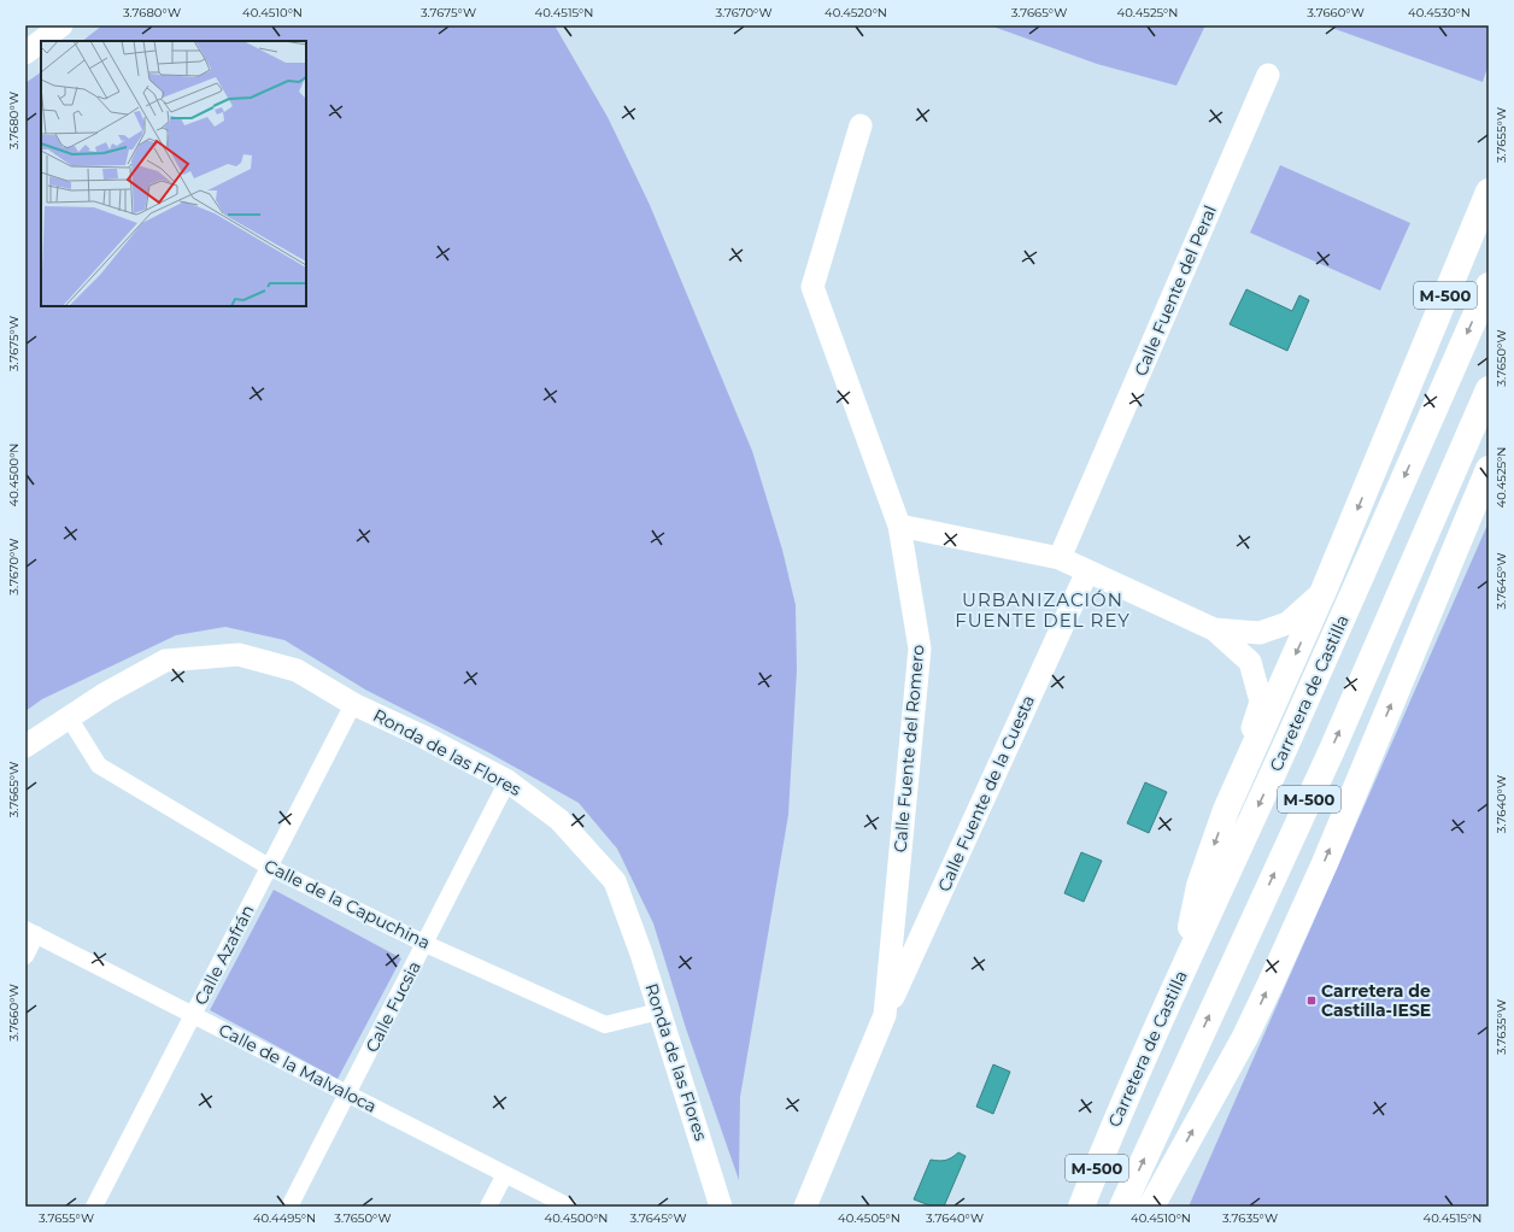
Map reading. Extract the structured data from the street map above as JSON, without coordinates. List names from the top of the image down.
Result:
{
  "streets": {
    "highway": ["M-500", "Carretera de Castilla"],
    "street": [
      "Calle Fuente del Peral",
      "Calle Fuente del Romero",
      "Ronda de las Flores",
      "Calle Fuente de la Cuesta",
      "Calle de la Capuchina",
      "Calle Azafrán",
      "Calle Fucsia",
      "Calle de la Malvaloca"
    ]
  },
  "crossings": [
    ["M-500", "Carretera de Castilla"],
    ["Calle Fuente del Romero", "Calle Fuente de la Cuesta"],
    ["Ronda de las Flores", "Calle de la Capuchina"],
    ["Ronda de las Flores", "Calle Azafrán"],
    ["Ronda de las Flores", "Calle Fucsia"],
    ["Calle de la Capuchina", "Calle Azafrán"],
    ["Calle de la Capuchina", "Calle Fucsia"],
    ["Calle Azafrán", "Calle de la Malvaloca"],
    ["Calle Fucsia", "Calle de la Malvaloca"]
  ],
  "districts": ["URBANIZACIÓN FUENTE DEL REY"],
  "places": {
    "transit": ["Carretera de Castilla-IESE"]
  },
  "coordinates": [
    "3.7680°W",
    "40.4510°N",
    "3.7675°W",
    "40.4515°N",
    "3.7670°W",
    "40.4520°N",
    "3.7665°W",
    "40.4525°N",
    "3.7660°W",
    "40.4530°N",
    "3.7655°W",
    "3.7650°W",
    "40.4500°N",
    "3.7645°W",
    "3.7640°W",
    "3.7635°W",
    "40.4495°N",
    "40.4505°N"
  ]
}
